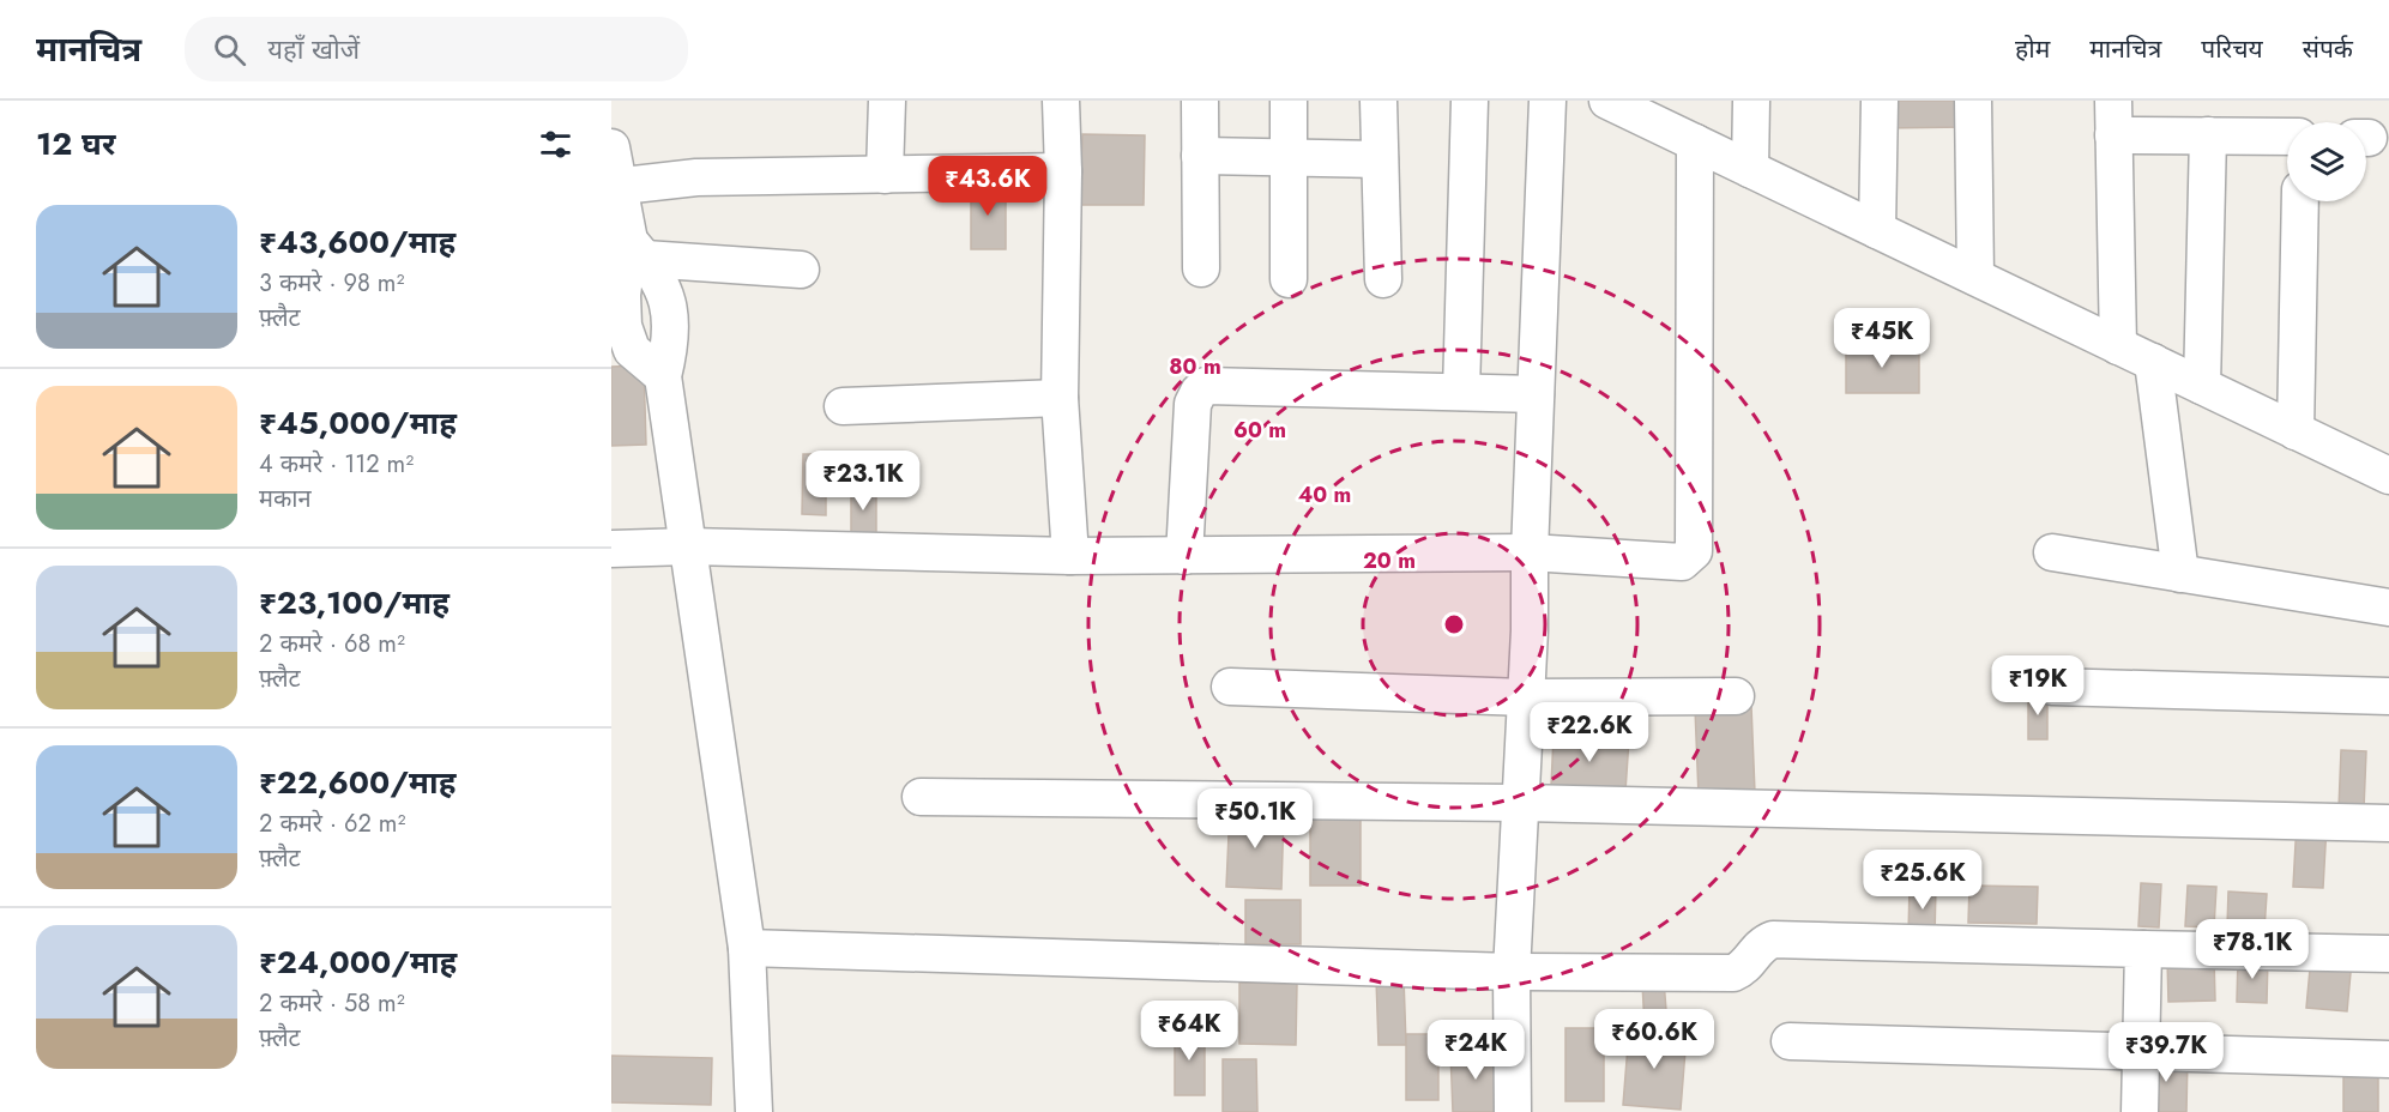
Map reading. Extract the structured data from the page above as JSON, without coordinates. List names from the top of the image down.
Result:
{
  "page": {
    "header": "मानचित्र",
    "search": "यहाँ खोजें",
    "nav": [
      "होम",
      "मानचित्र",
      "परिचय",
      "संपर्क"
    ],
    "heading": "12 घर",
    "price": [
      "₹43.6K",
      "₹45K",
      "₹23.1K",
      "₹19K",
      "₹22.6K",
      "₹50.1K",
      "₹25.6K",
      "₹78.1K",
      "₹64K",
      "₹60.6K",
      "₹24K",
      "₹39.7K"
    ],
    "list": [
      {
        "name": "₹43,600/माह",
        "note": "3 कमरे · 98 m² · फ़्लैट"
      },
      {
        "name": "₹45,000/माह",
        "note": "4 कमरे · 112 m² · मकान"
      },
      {
        "name": "₹23,100/माह",
        "note": "2 कमरे · 68 m² · फ़्लैट"
      },
      {
        "name": "₹22,600/माह",
        "note": "2 कमरे · 62 m² · फ़्लैट"
      },
      {
        "name": "₹24,000/माह",
        "note": "2 कमरे · 58 m² · फ़्लैट"
      }
    ]
  },
  "rings": [
    "80 m",
    "60 m",
    "40 m",
    "20 m"
  ]
}
